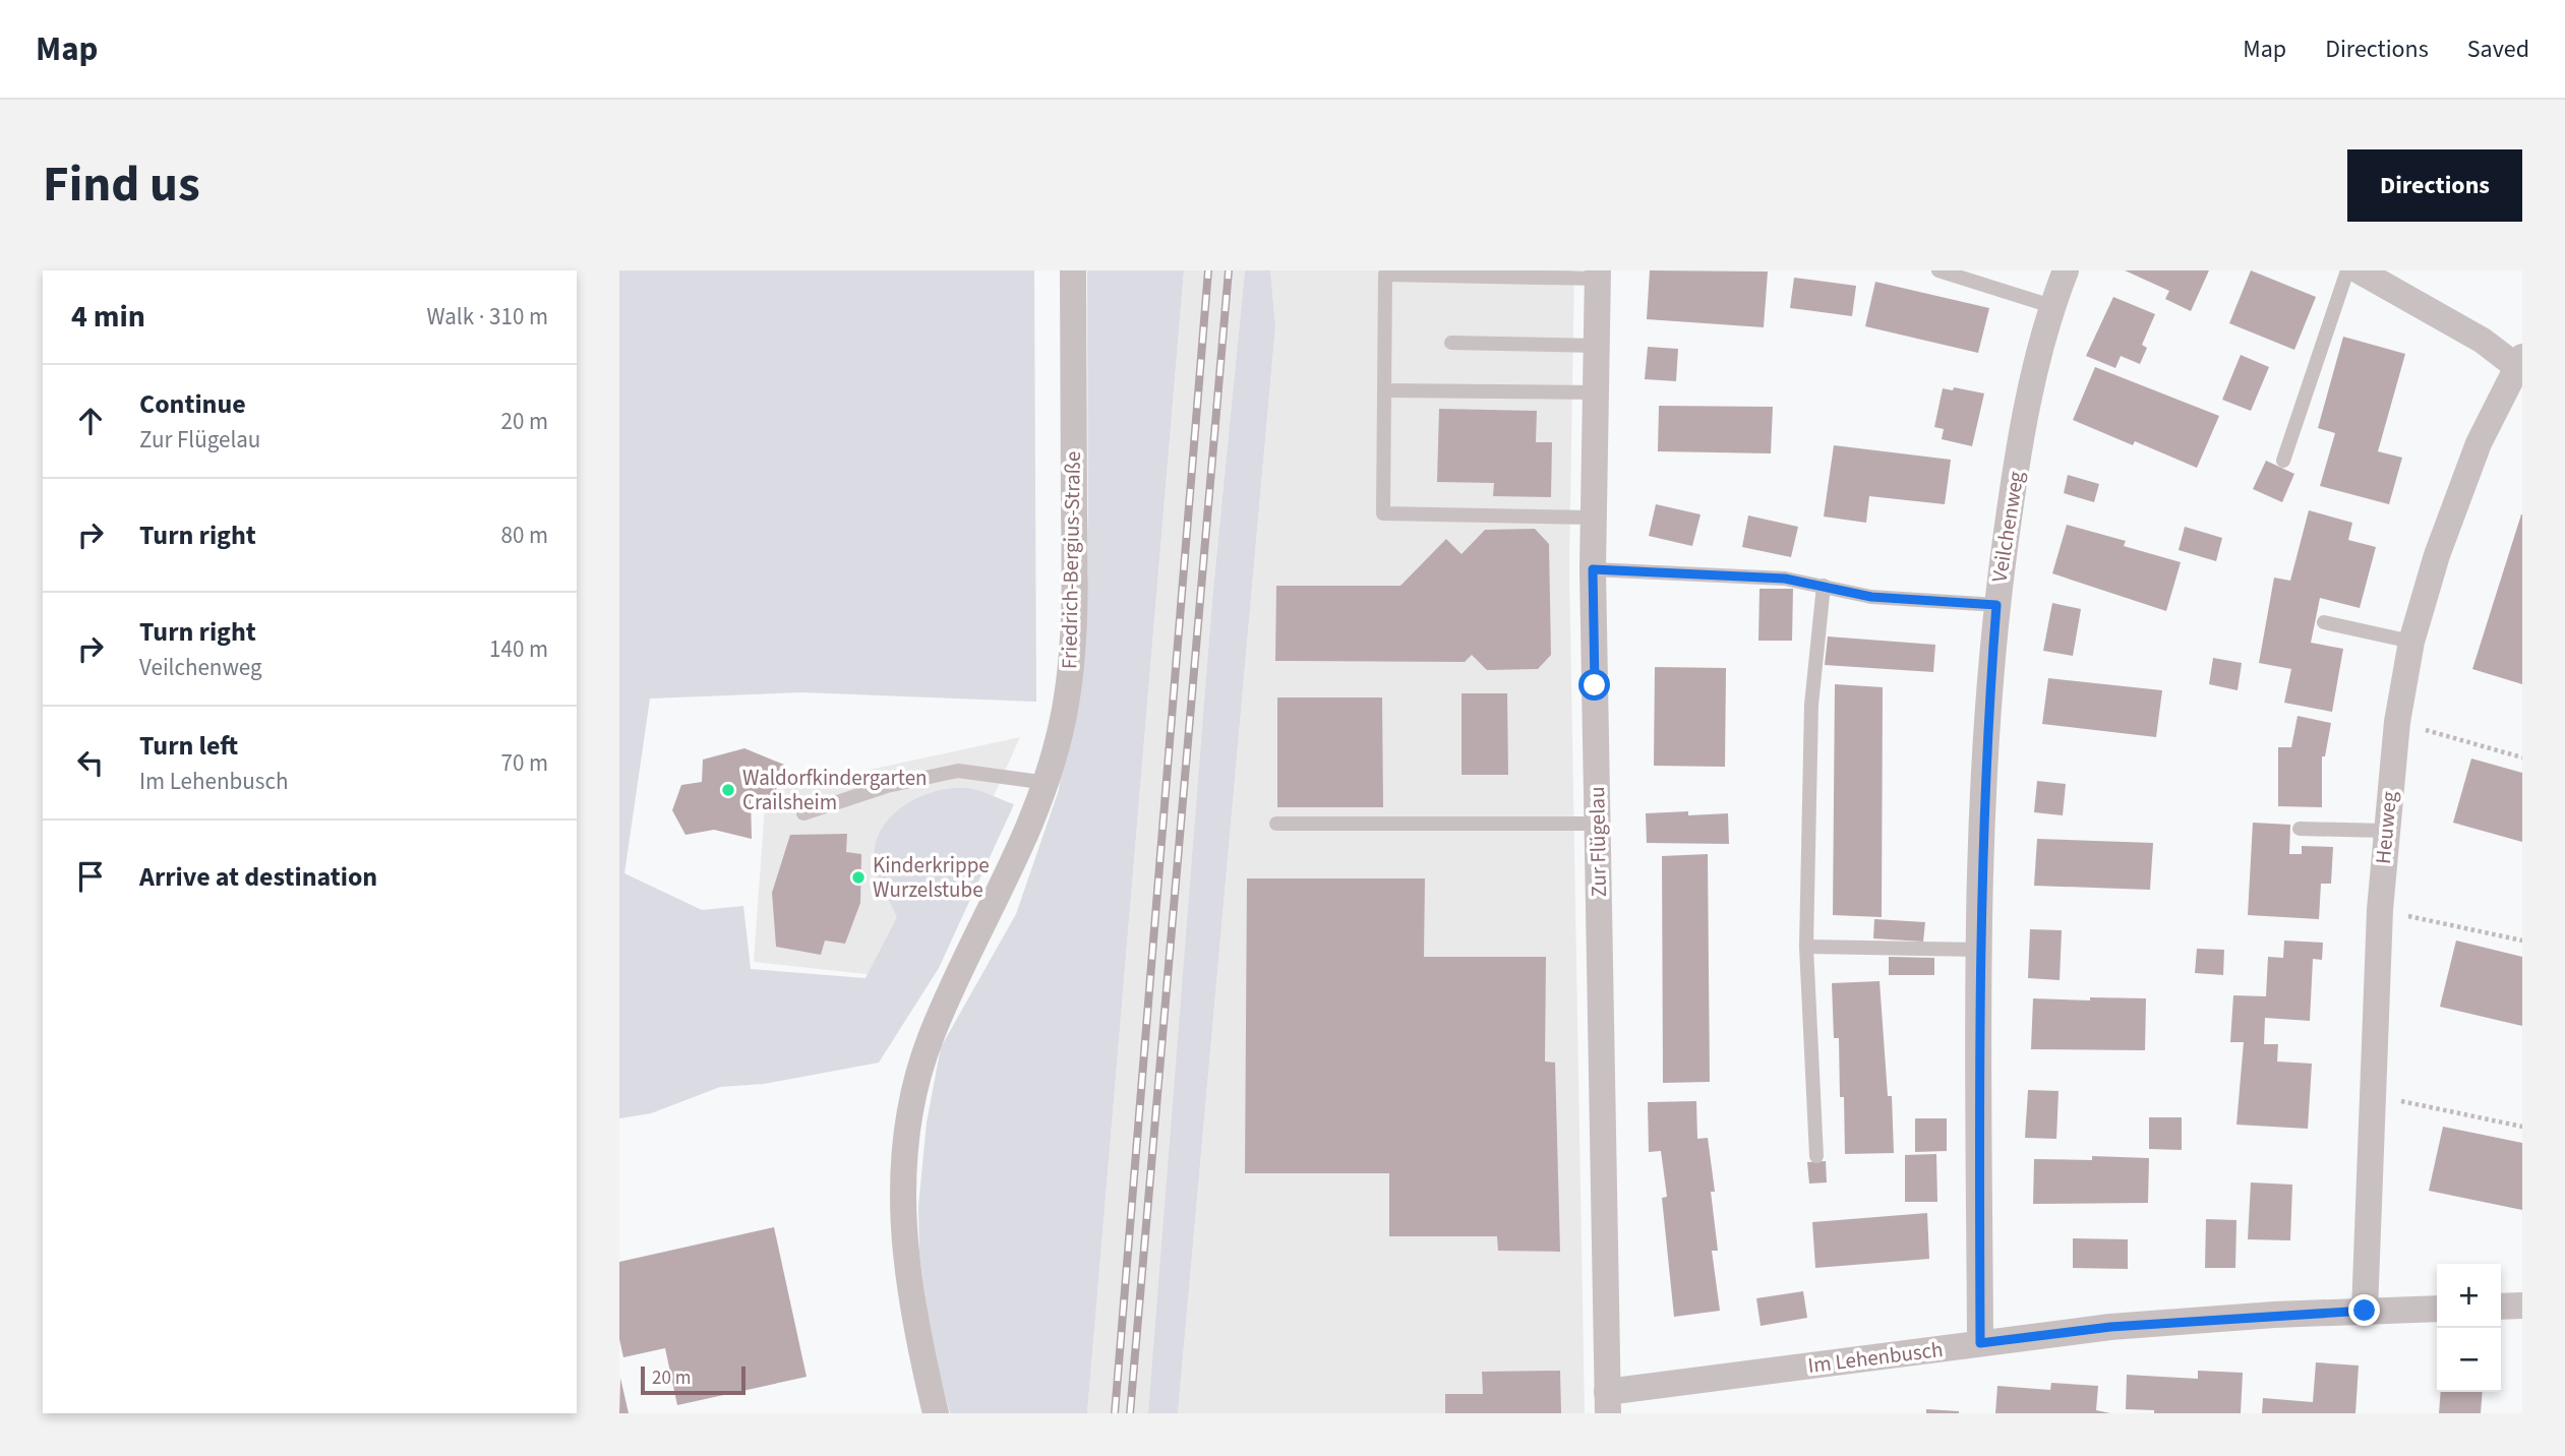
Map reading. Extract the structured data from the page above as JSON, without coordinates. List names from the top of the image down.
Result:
{
  "streets": {
    "street": [
      "Veilchenweg",
      "Friedrich-Bergius-Straße",
      "Heuweg",
      "Zur Flügelau",
      "Im Lehenbusch"
    ]
  },
  "crossings": [
    ["Veilchenweg", "Im Lehenbusch"],
    ["Heuweg", "Im Lehenbusch"],
    ["Zur Flügelau", "Im Lehenbusch"]
  ],
  "places": ["Waldorfkindergarten Crailsheim", "Kinderkrippe Wurzelstube"],
  "scale_bar": "20 m",
  "page": {
    "header": "Map",
    "nav": ["Map", "Directions", "Saved"],
    "title": "Find us",
    "buttons": "Directions",
    "heading": ["4 min", "Walk · 310 m"],
    "list": [
      ["Continue", "Zur Flügelau", "20 m"],
      ["Turn right", "80 m"],
      ["Turn right", "Veilchenweg", "140 m"],
      ["Turn left", "Im Lehenbusch", "70 m"],
      "Arrive at destination"
    ],
    "map_buttons": ["+", "−"],
    "scale": "20 m"
  }
}
